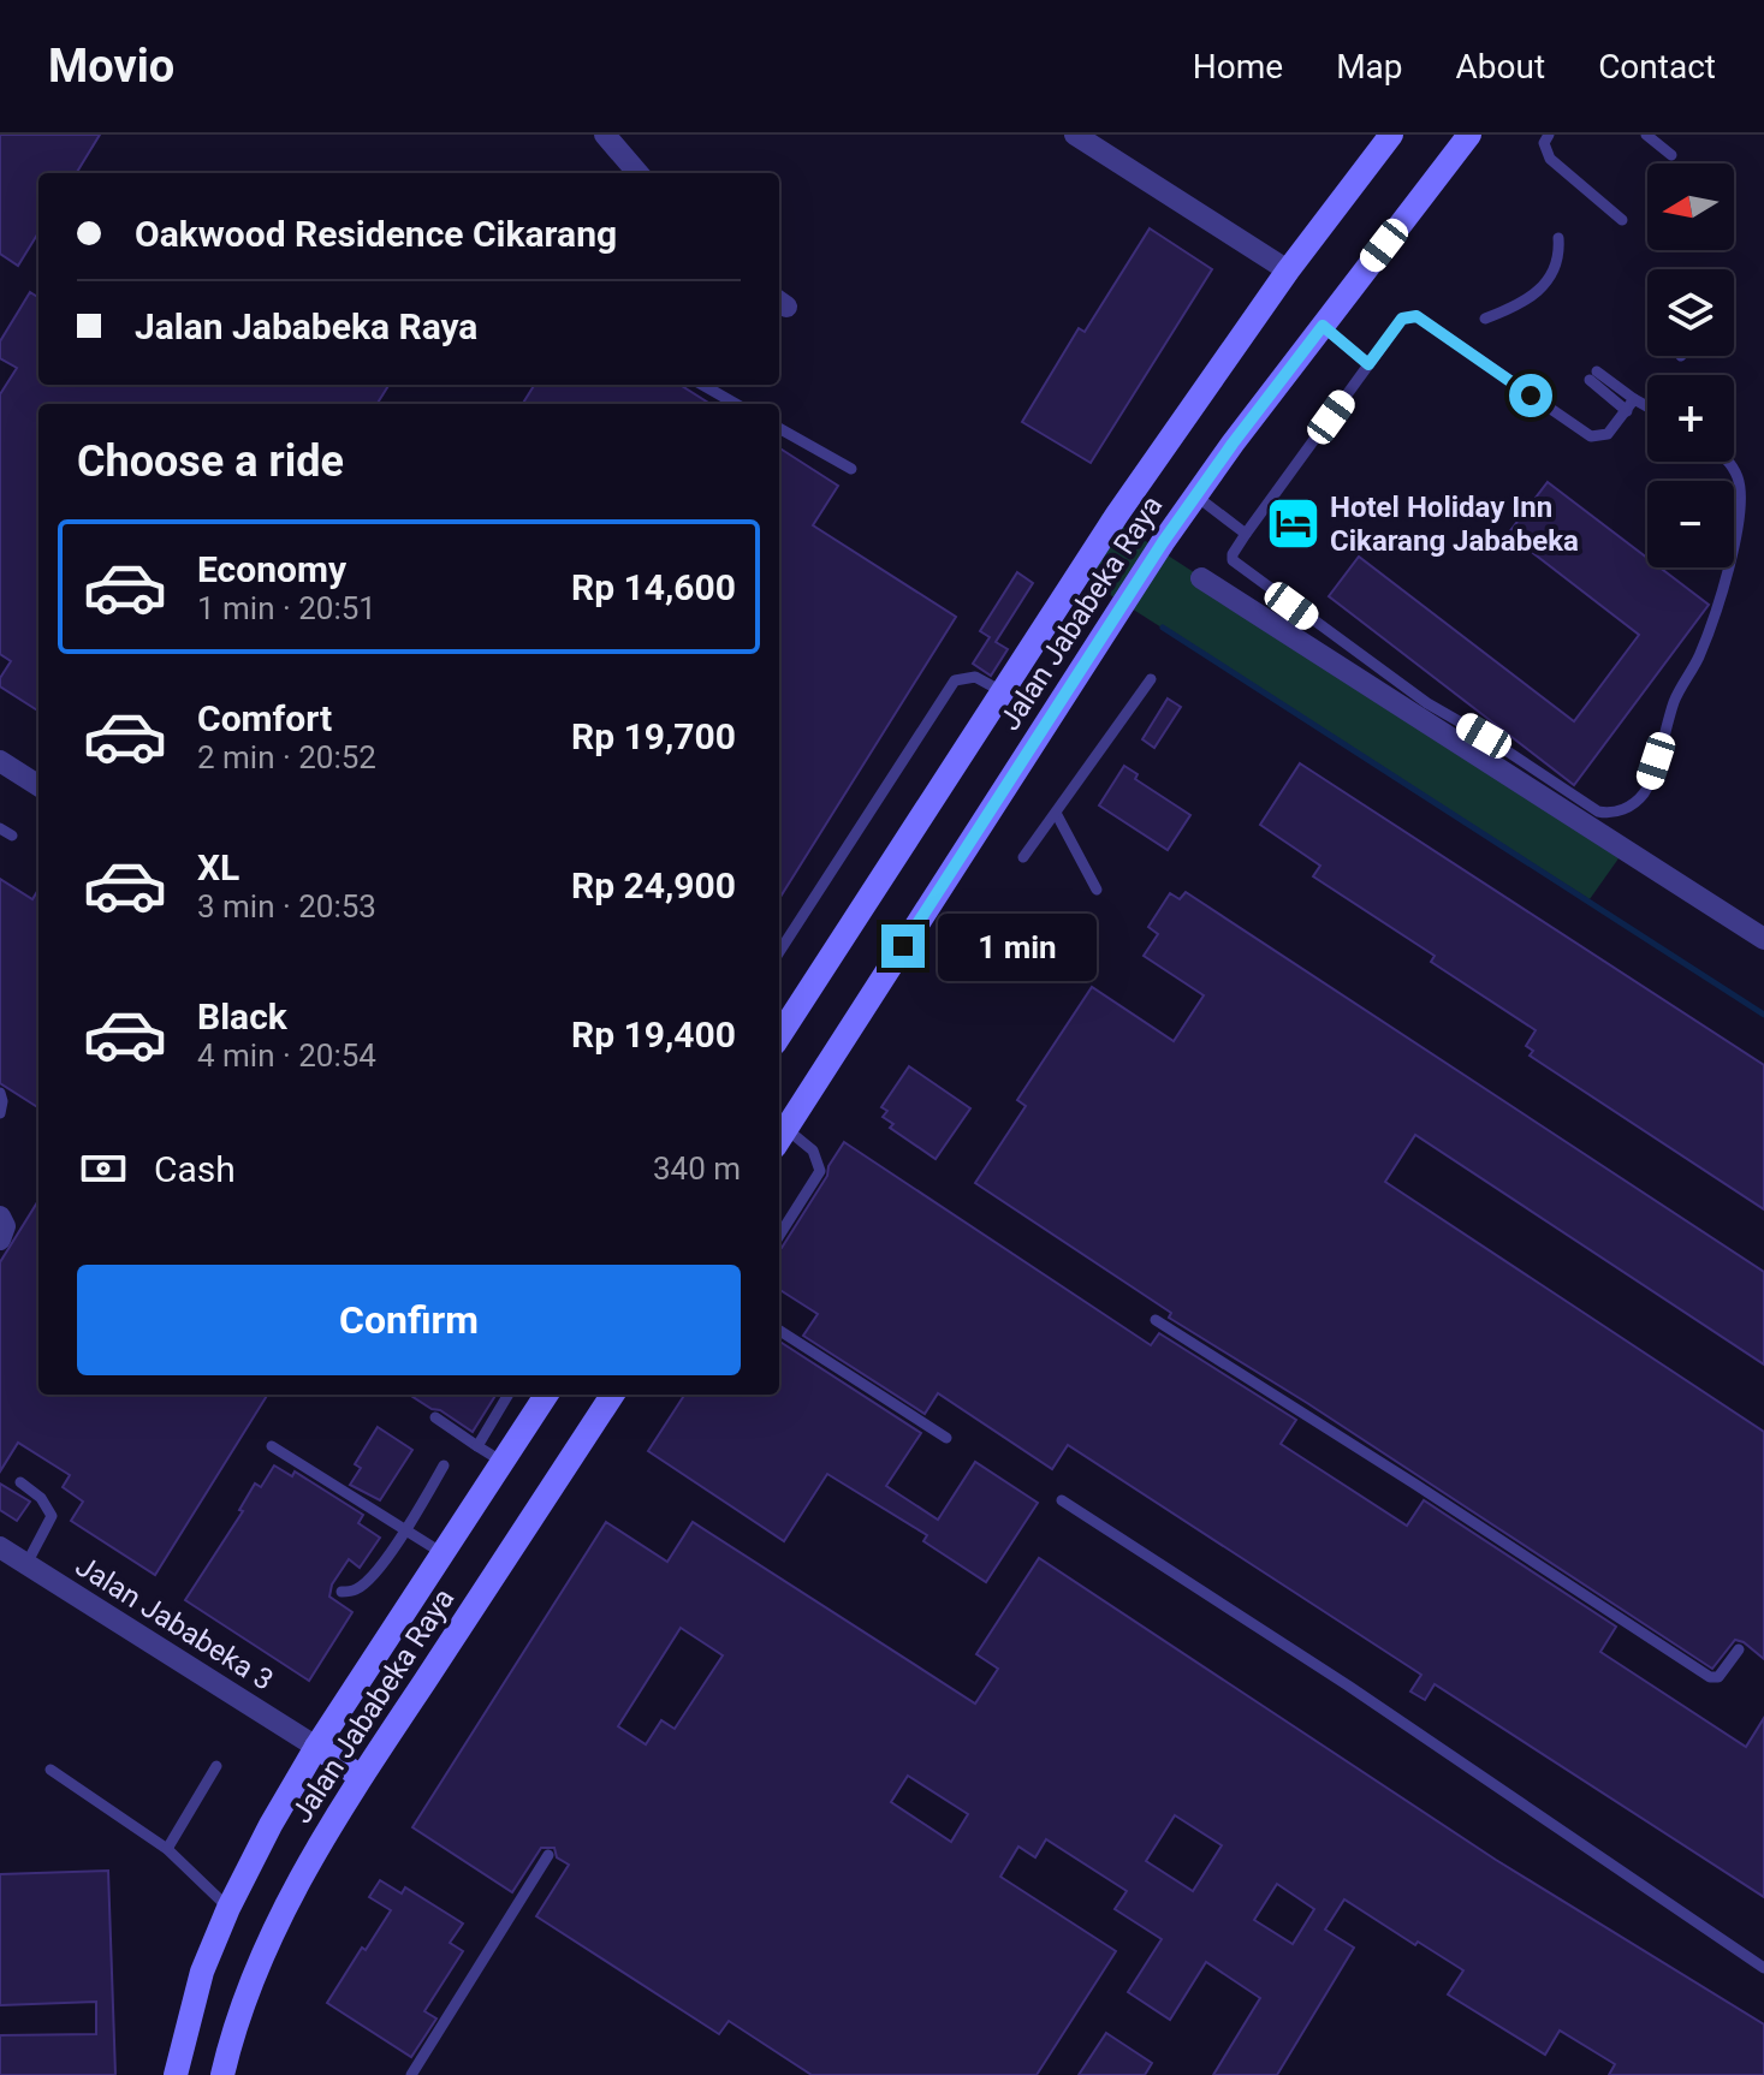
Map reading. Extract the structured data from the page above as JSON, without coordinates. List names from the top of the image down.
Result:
{
  "streets": {
    "main road": ["Jalan Jababeka Raya"],
    "street": ["Jalan Jababeka 3"]
  },
  "crossings": [
    ["Jalan Jababeka Raya", "Jalan Jababeka 3"]
  ],
  "places": {
    "hotel": ["Hotel Holiday Inn Cikarang Jababeka"]
  },
  "north": "left",
  "page": {
    "header": "Movio",
    "nav": [
      "Home",
      "Map",
      "About",
      "Contact"
    ],
    "map_buttons": ["+", "−"],
    "banner": ["Oakwood Residence Cikarang", "Jalan Jababeka Raya"],
    "heading": "Choose a ride",
    "list": [
      {
        "name": "Economy",
        "note": "1 min · 20:51",
        "value": "Rp 14,600"
      },
      {
        "name": "Comfort",
        "note": "2 min · 20:52",
        "value": "Rp 19,700"
      },
      {
        "name": "XL",
        "note": "3 min · 20:53",
        "value": "Rp 24,900"
      },
      {
        "name": "Black",
        "note": "4 min · 20:54",
        "value": "Rp 19,400"
      }
    ],
    "bubble": "1 min",
    "pay": ["Cash", "340 m"],
    "buttons": "Confirm"
  }
}
